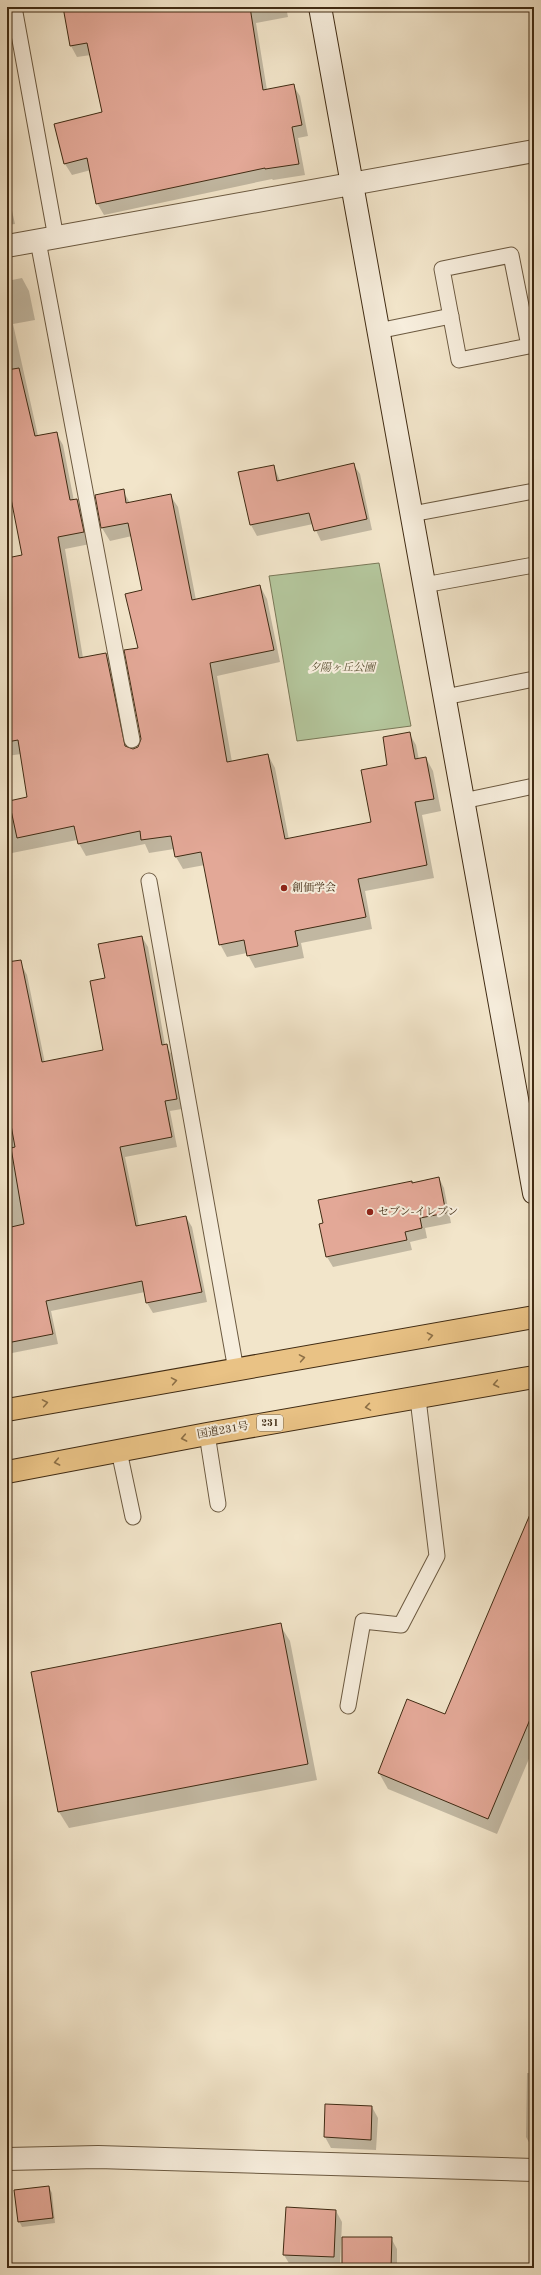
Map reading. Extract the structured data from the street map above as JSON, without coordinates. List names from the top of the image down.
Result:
{
  "streets": {
    "highway": ["231", "国道231号"]
  },
  "parks": ["夕陽ヶ丘公園"],
  "places": ["創価学会", "セブン-イレブン"]
}
